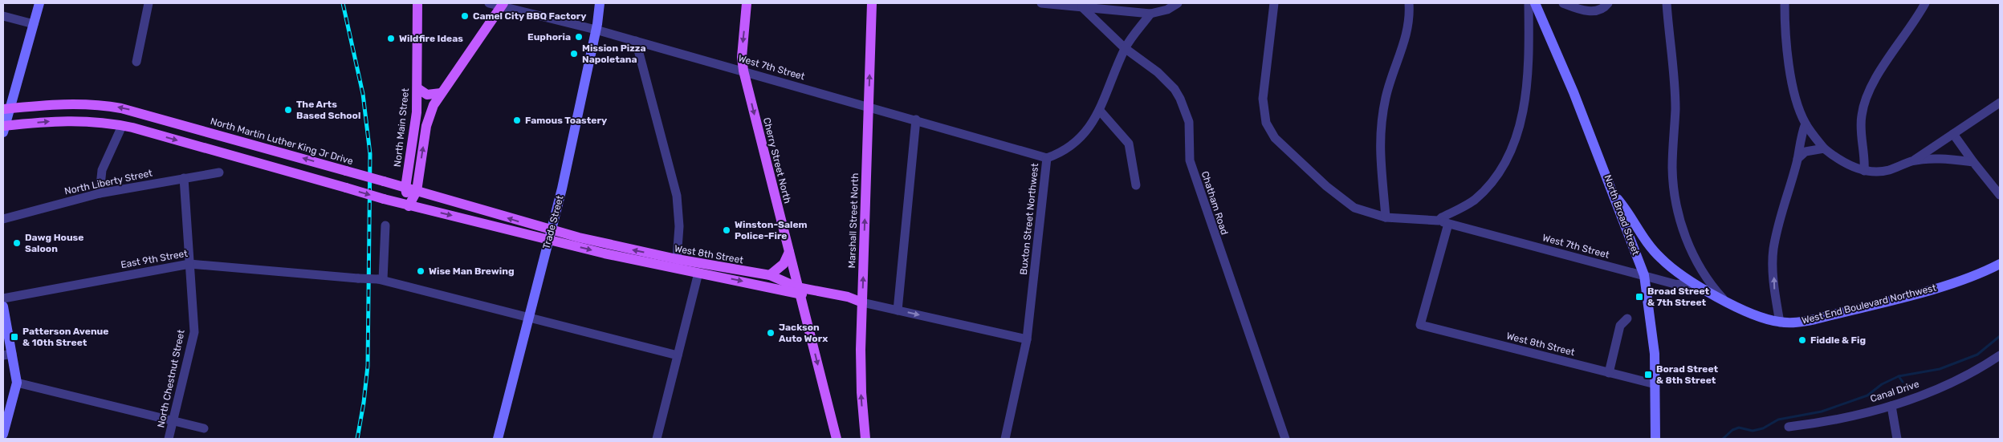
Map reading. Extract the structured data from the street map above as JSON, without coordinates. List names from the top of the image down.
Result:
{
  "streets": {
    "main road": [
      "North Main Street",
      "North Martin Luther King Jr Drive",
      "Cherry Street North",
      "Marshall Street North",
      "West 8th Street"
    ],
    "street": [
      "West 7th Street",
      "North Liberty Street",
      "Chatham Road",
      "North Broad Street",
      "Buxton Street Northwest",
      "Trade Street",
      "East 9th Street",
      "West End Boulevard Northwest",
      "North Chestnut Street",
      "Canal Drive"
    ]
  },
  "crossings": [
    ["West 7th Street", "Cherry Street North"],
    ["West 7th Street", "North Broad Street"],
    ["West 7th Street", "Buxton Street Northwest"],
    ["West 7th Street", "Marshall Street North"],
    ["West 7th Street", "Trade Street"],
    ["West 7th Street", "West 8th Street"],
    ["West 7th Street", "West End Boulevard Northwest"],
    ["North Main Street", "North Martin Luther King Jr Drive"],
    ["North Martin Luther King Jr Drive", "Trade Street"],
    ["North Martin Luther King Jr Drive", "West 8th Street"],
    ["Cherry Street North", "West 8th Street"],
    ["North Liberty Street", "North Chestnut Street"],
    ["Chatham Road", "Buxton Street Northwest"],
    ["North Broad Street", "West 8th Street"],
    ["North Broad Street", "West End Boulevard Northwest"],
    ["Buxton Street Northwest", "West 8th Street"],
    ["Marshall Street North", "West 8th Street"],
    ["Trade Street", "West 8th Street"],
    ["Trade Street", "East 9th Street"],
    ["East 9th Street", "North Chestnut Street"]
  ],
  "one_way": ["Cherry Street North", "Marshall Street North"],
  "places": {
    "other": [
      "Camel City BBQ Factory",
      "Euphoria",
      "Wildfire Ideas",
      "Mission Pizza Napoletana",
      "The Arts Based School",
      "Famous Toastery",
      "Winston-Salem Police-Fire",
      "Dawg House Saloon",
      "Wise Man Brewing",
      "Jackson Auto Worx",
      "Fiddle & Fig"
    ],
    "transit": ["Broad Street & 7th Street", "Patterson Avenue & 10th Street", "Borad Street & 8th Street"]
  }
}
